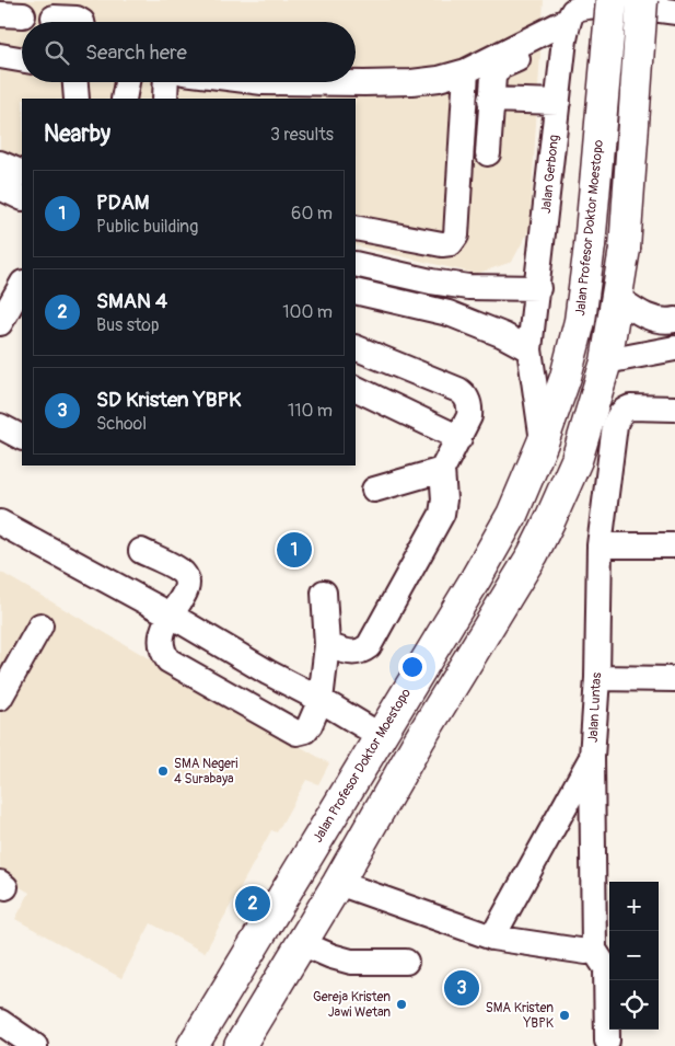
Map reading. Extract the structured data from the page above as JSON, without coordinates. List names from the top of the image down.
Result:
{
  "streets": {
    "main road": ["Jalan Profesor Doktor Moestopo"],
    "street": ["Jalan Gerbong", "Jalan Luntas"]
  },
  "crossings": [
    ["Jalan Gerbong", "Jalan Profesor Doktor Moestopo"]
  ],
  "places": ["SMA Negeri 4 Surabaya", "Gereja Kristen Jawi Wetan", "SMA Kristen YBPK"],
  "page": {
    "search": "Search here",
    "heading": ["Nearby", "3 results"],
    "list": [
      {
        "mark": "1",
        "name": "PDAM",
        "note": "Public building",
        "value": "60 m"
      },
      {
        "mark": "2",
        "name": "SMAN 4",
        "note": "Bus stop",
        "value": "100 m"
      },
      {
        "mark": "3",
        "name": "SD Kristen YBPK",
        "note": "School",
        "value": "110 m"
      }
    ],
    "pins": ["1", "2", "3"],
    "map_buttons": ["+", "−"]
  }
}
